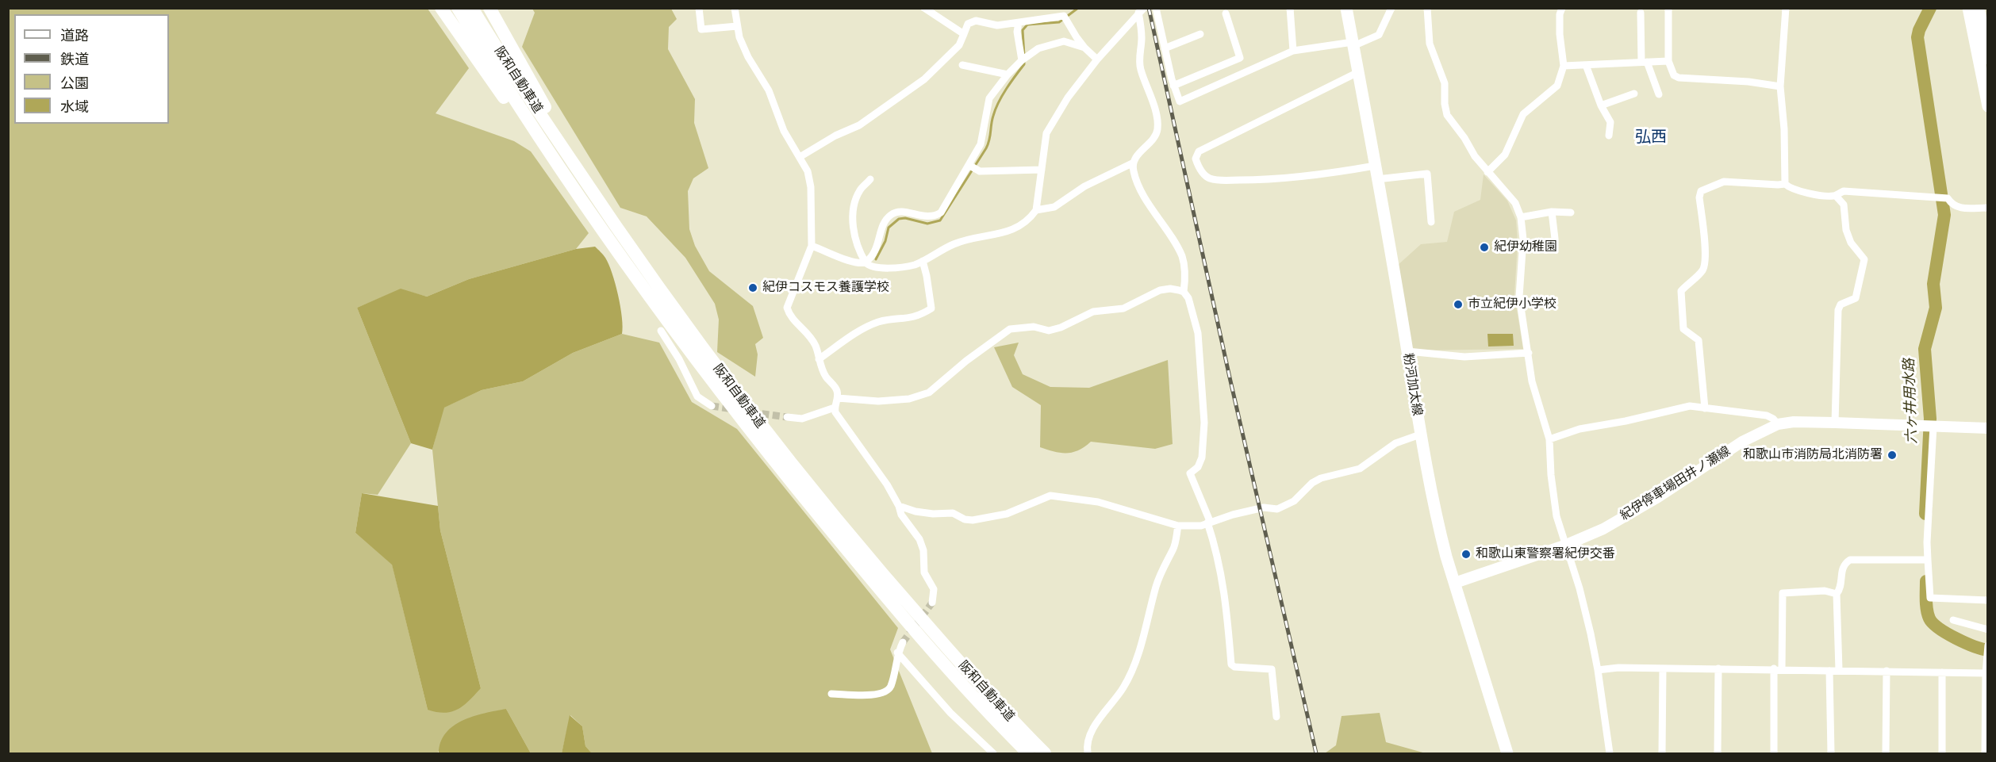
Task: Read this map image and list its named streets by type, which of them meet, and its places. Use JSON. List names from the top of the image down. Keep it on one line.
{"streets":{"highway":["阪和自動車道"],"main road":["粉河加太線","紀伊停車場田井ノ瀬線"]},"crossings":[["粉河加太線","紀伊停車場田井ノ瀬線"]],"districts":["弘西"],"water":["六ヶ井用水路"],"places":["紀伊幼稚園","紀伊コスモス養護学校","市立紀伊小学校","和歌山市消防局北消防署","和歌山東警察署紀伊交番"],"legend":["道路","鉄道","公園","水域"]}
